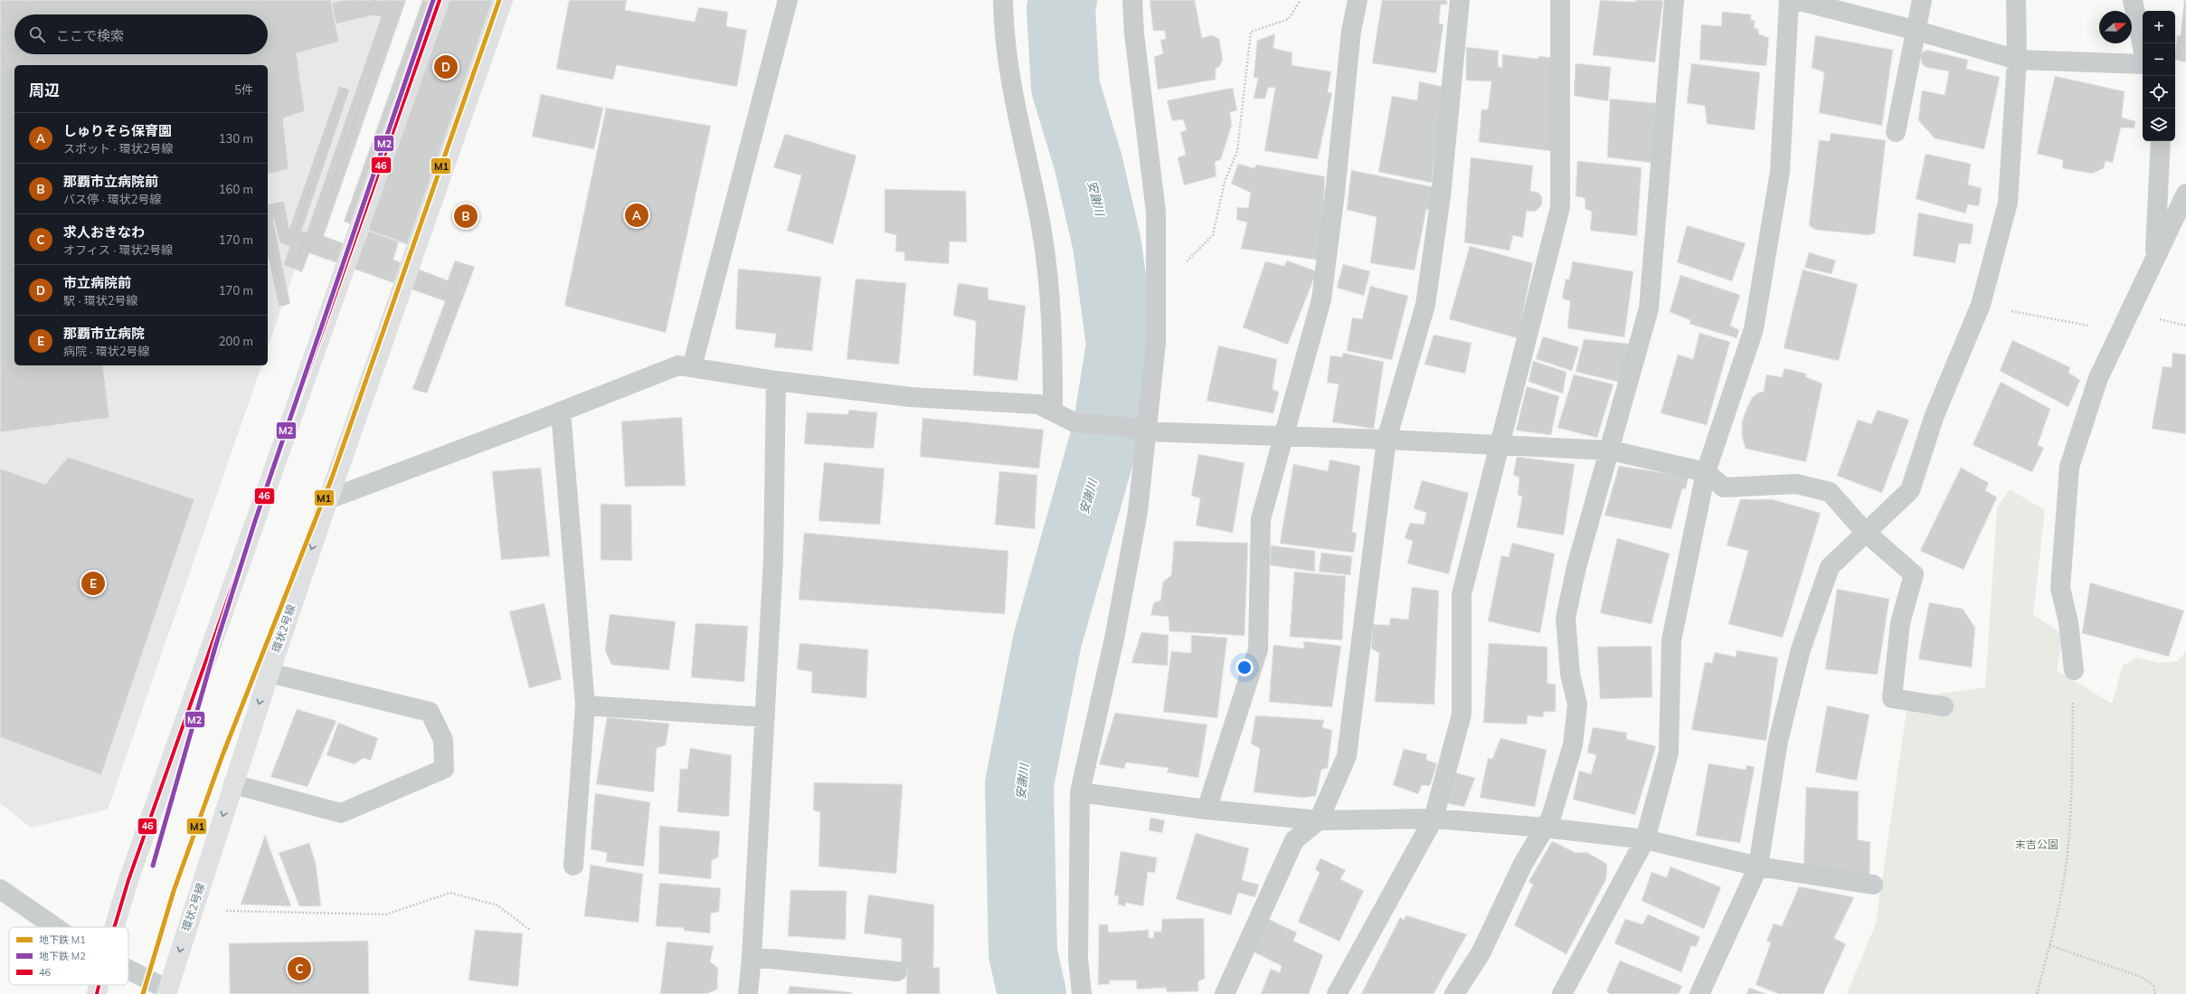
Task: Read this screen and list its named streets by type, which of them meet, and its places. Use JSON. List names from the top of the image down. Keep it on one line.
{"streets":{"main road":["環状2号線"]},"water":["安謝川"],"parks":["末吉公園"],"lines":["metro line M1","metro line M2","transit line 46"],"legend":["地下鉄 M1","地下鉄 M2","46"],"north":"right","page":{"map_buttons":["+","−"],"search":"ここで検索","pins":["D","A","B","E","C"],"heading":["周辺","5件"],"list":[{"mark":"A","name":"しゅりそら保育園","note":"スポット · 環状2号線","value":"130 m"},{"mark":"B","name":"那覇市立病院前","note":"バス停 · 環状2号線","value":"160 m"},{"mark":"C","name":"求人おきなわ","note":"オフィス · 環状2号線","value":"170 m"},{"mark":"D","name":"市立病院前","note":"駅 · 環状2号線","value":"170 m"},{"mark":"E","name":"那覇市立病院","note":"病院 · 環状2号線","value":"200 m"}]}}
